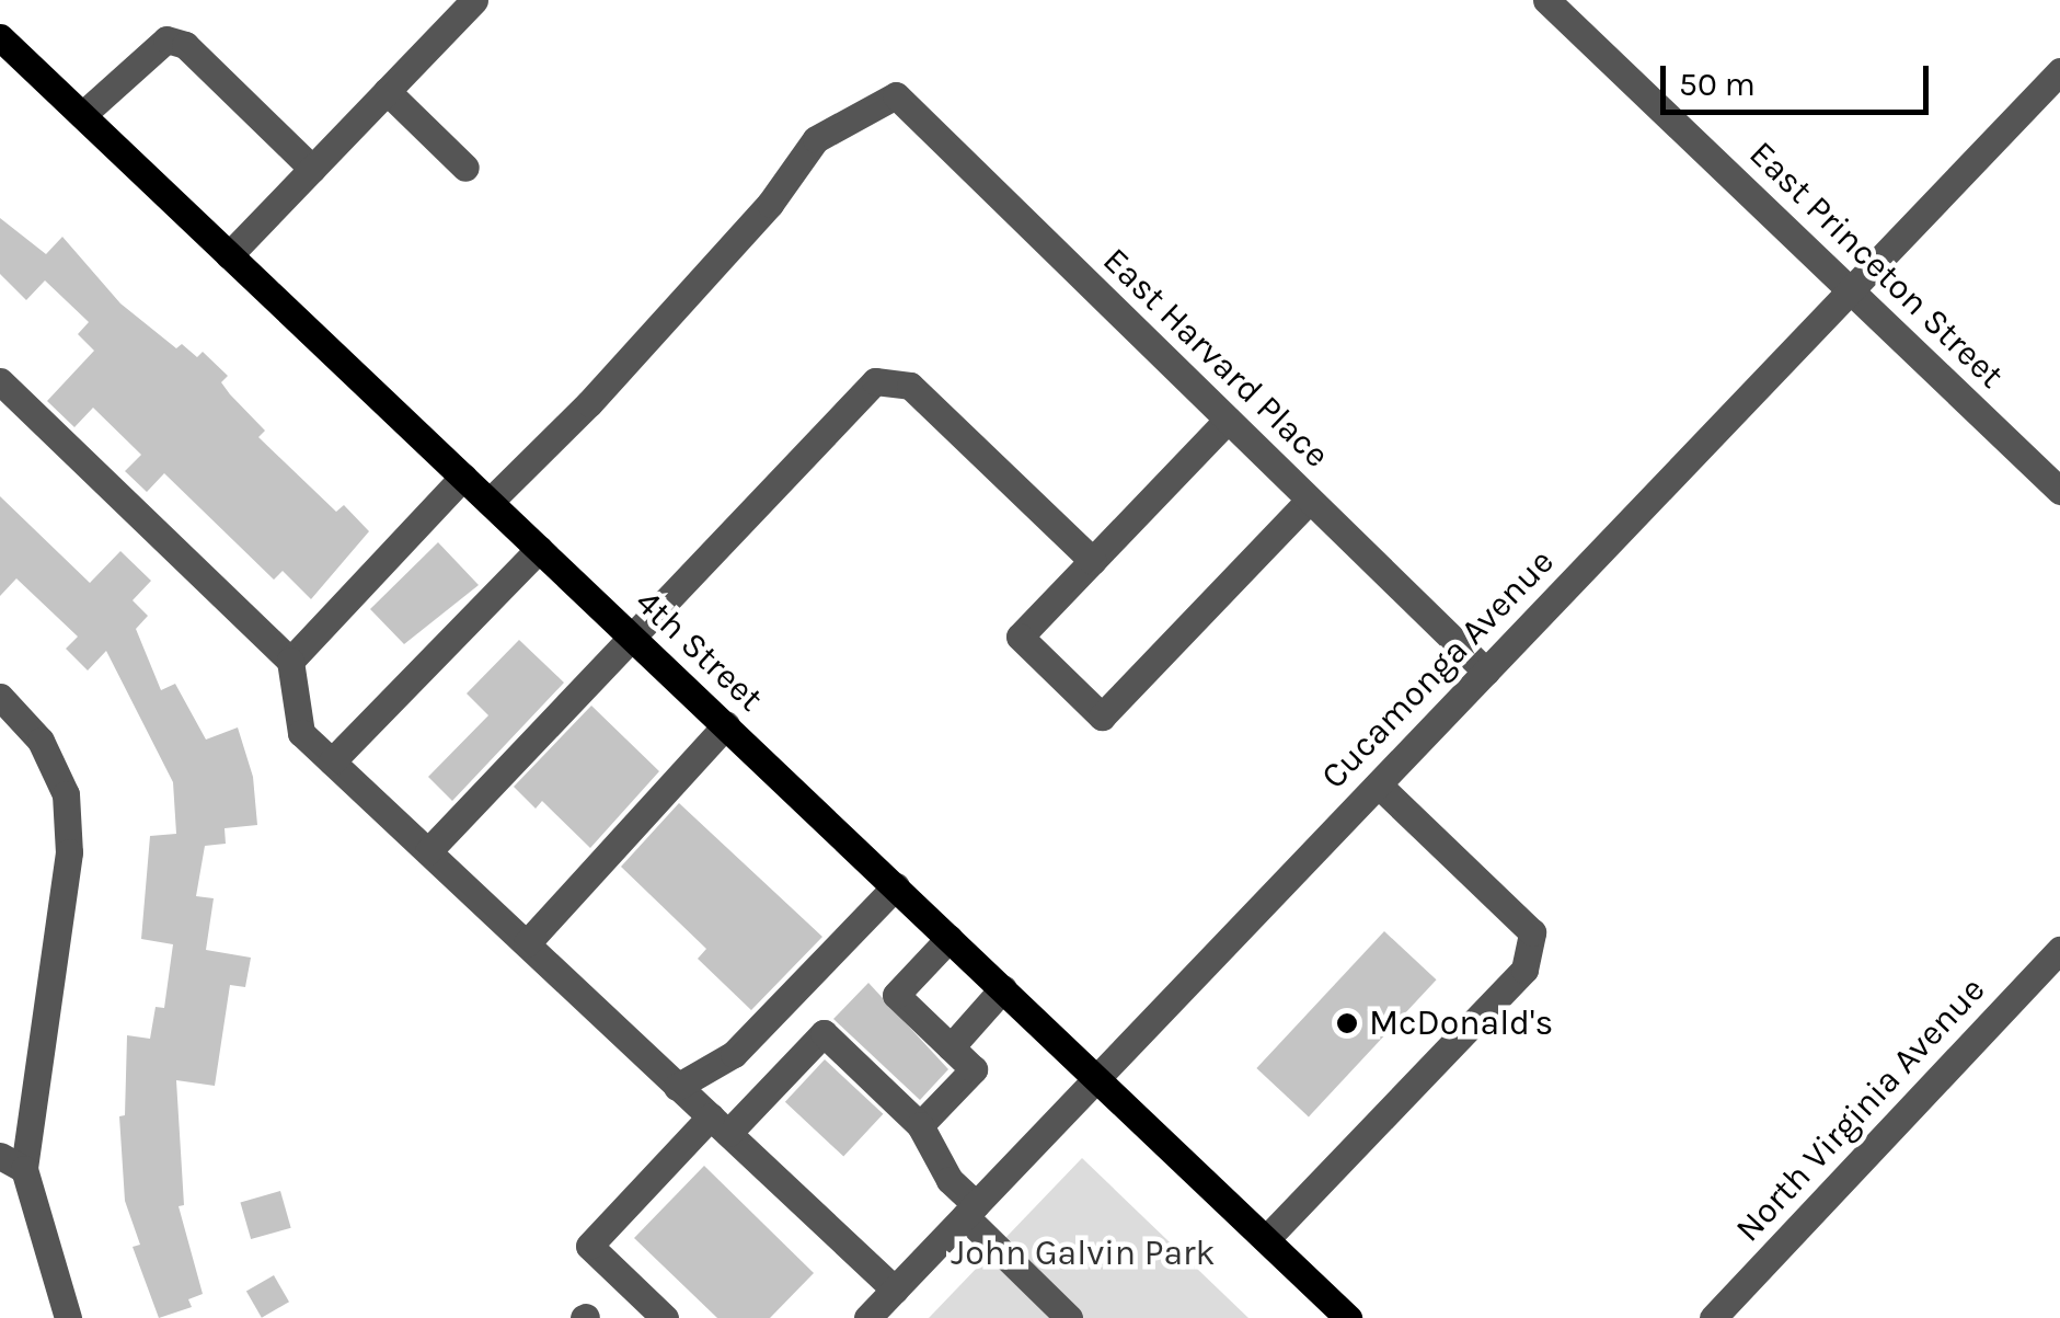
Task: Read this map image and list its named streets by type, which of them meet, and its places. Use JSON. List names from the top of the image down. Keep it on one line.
{"streets":{"main road":["4th Street"],"street":["East Princeton Street","East Harvard Place","Cucamonga Avenue","North Virginia Avenue"]},"crossings":[["East Princeton Street","Cucamonga Avenue"],["East Harvard Place","4th Street"],["East Harvard Place","Cucamonga Avenue"],["4th Street","Cucamonga Avenue"]],"parks":["John Galvin Park"],"places":["McDonald's"],"scale_bar":"50 m"}
